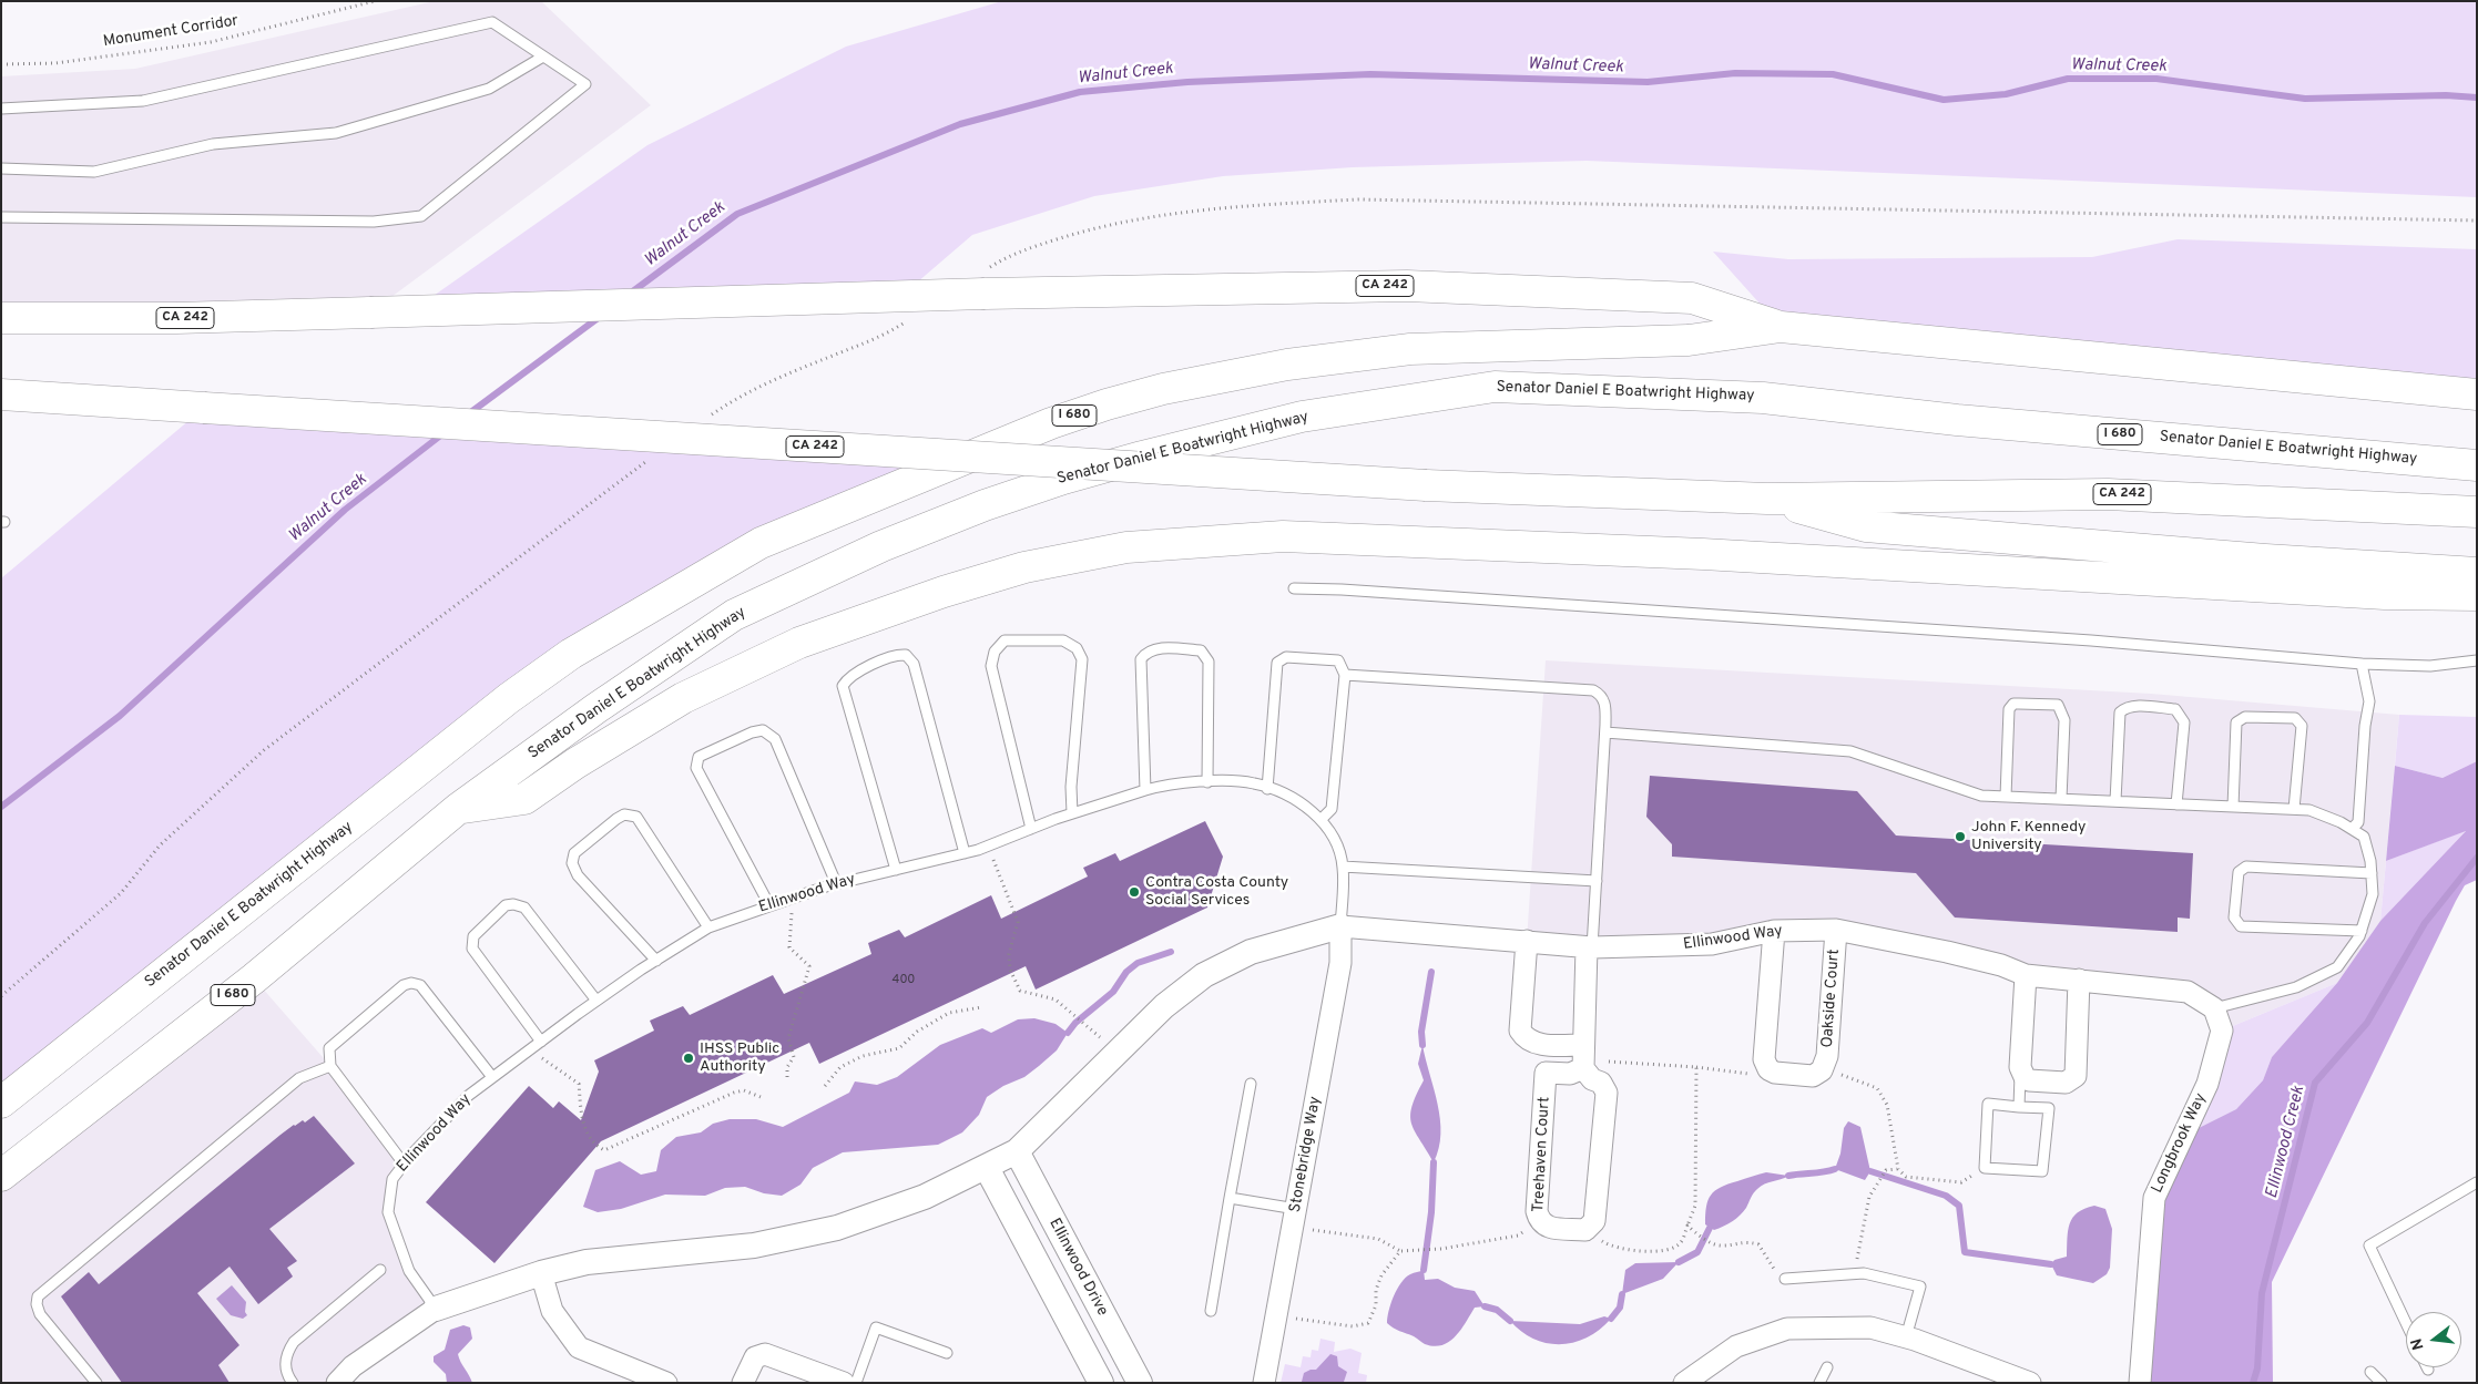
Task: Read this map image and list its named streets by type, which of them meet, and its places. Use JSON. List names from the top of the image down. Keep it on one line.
{"streets":{"highway":["CA 242","Senator Daniel E Boatwright Highway","I 680"],"street":["Ellinwood Way","Oakside Court","Longbrook Way","Stonebridge Way","Treehaven Court","Ellinwood Drive"],"path":["Monument Corridor"]},"crossings":[["CA 242","Senator Daniel E Boatwright Highway"],["Ellinwood Way","Oakside Court"],["Ellinwood Way","Longbrook Way"],["Ellinwood Way","Stonebridge Way"],["Ellinwood Way","Ellinwood Drive"]],"water":["Walnut Creek","Ellinwood Creek"],"places":["John F. Kennedy University","Contra Costa County Social Services","IHSS Public Authority"],"house_numbers":["400"],"north":"left"}
